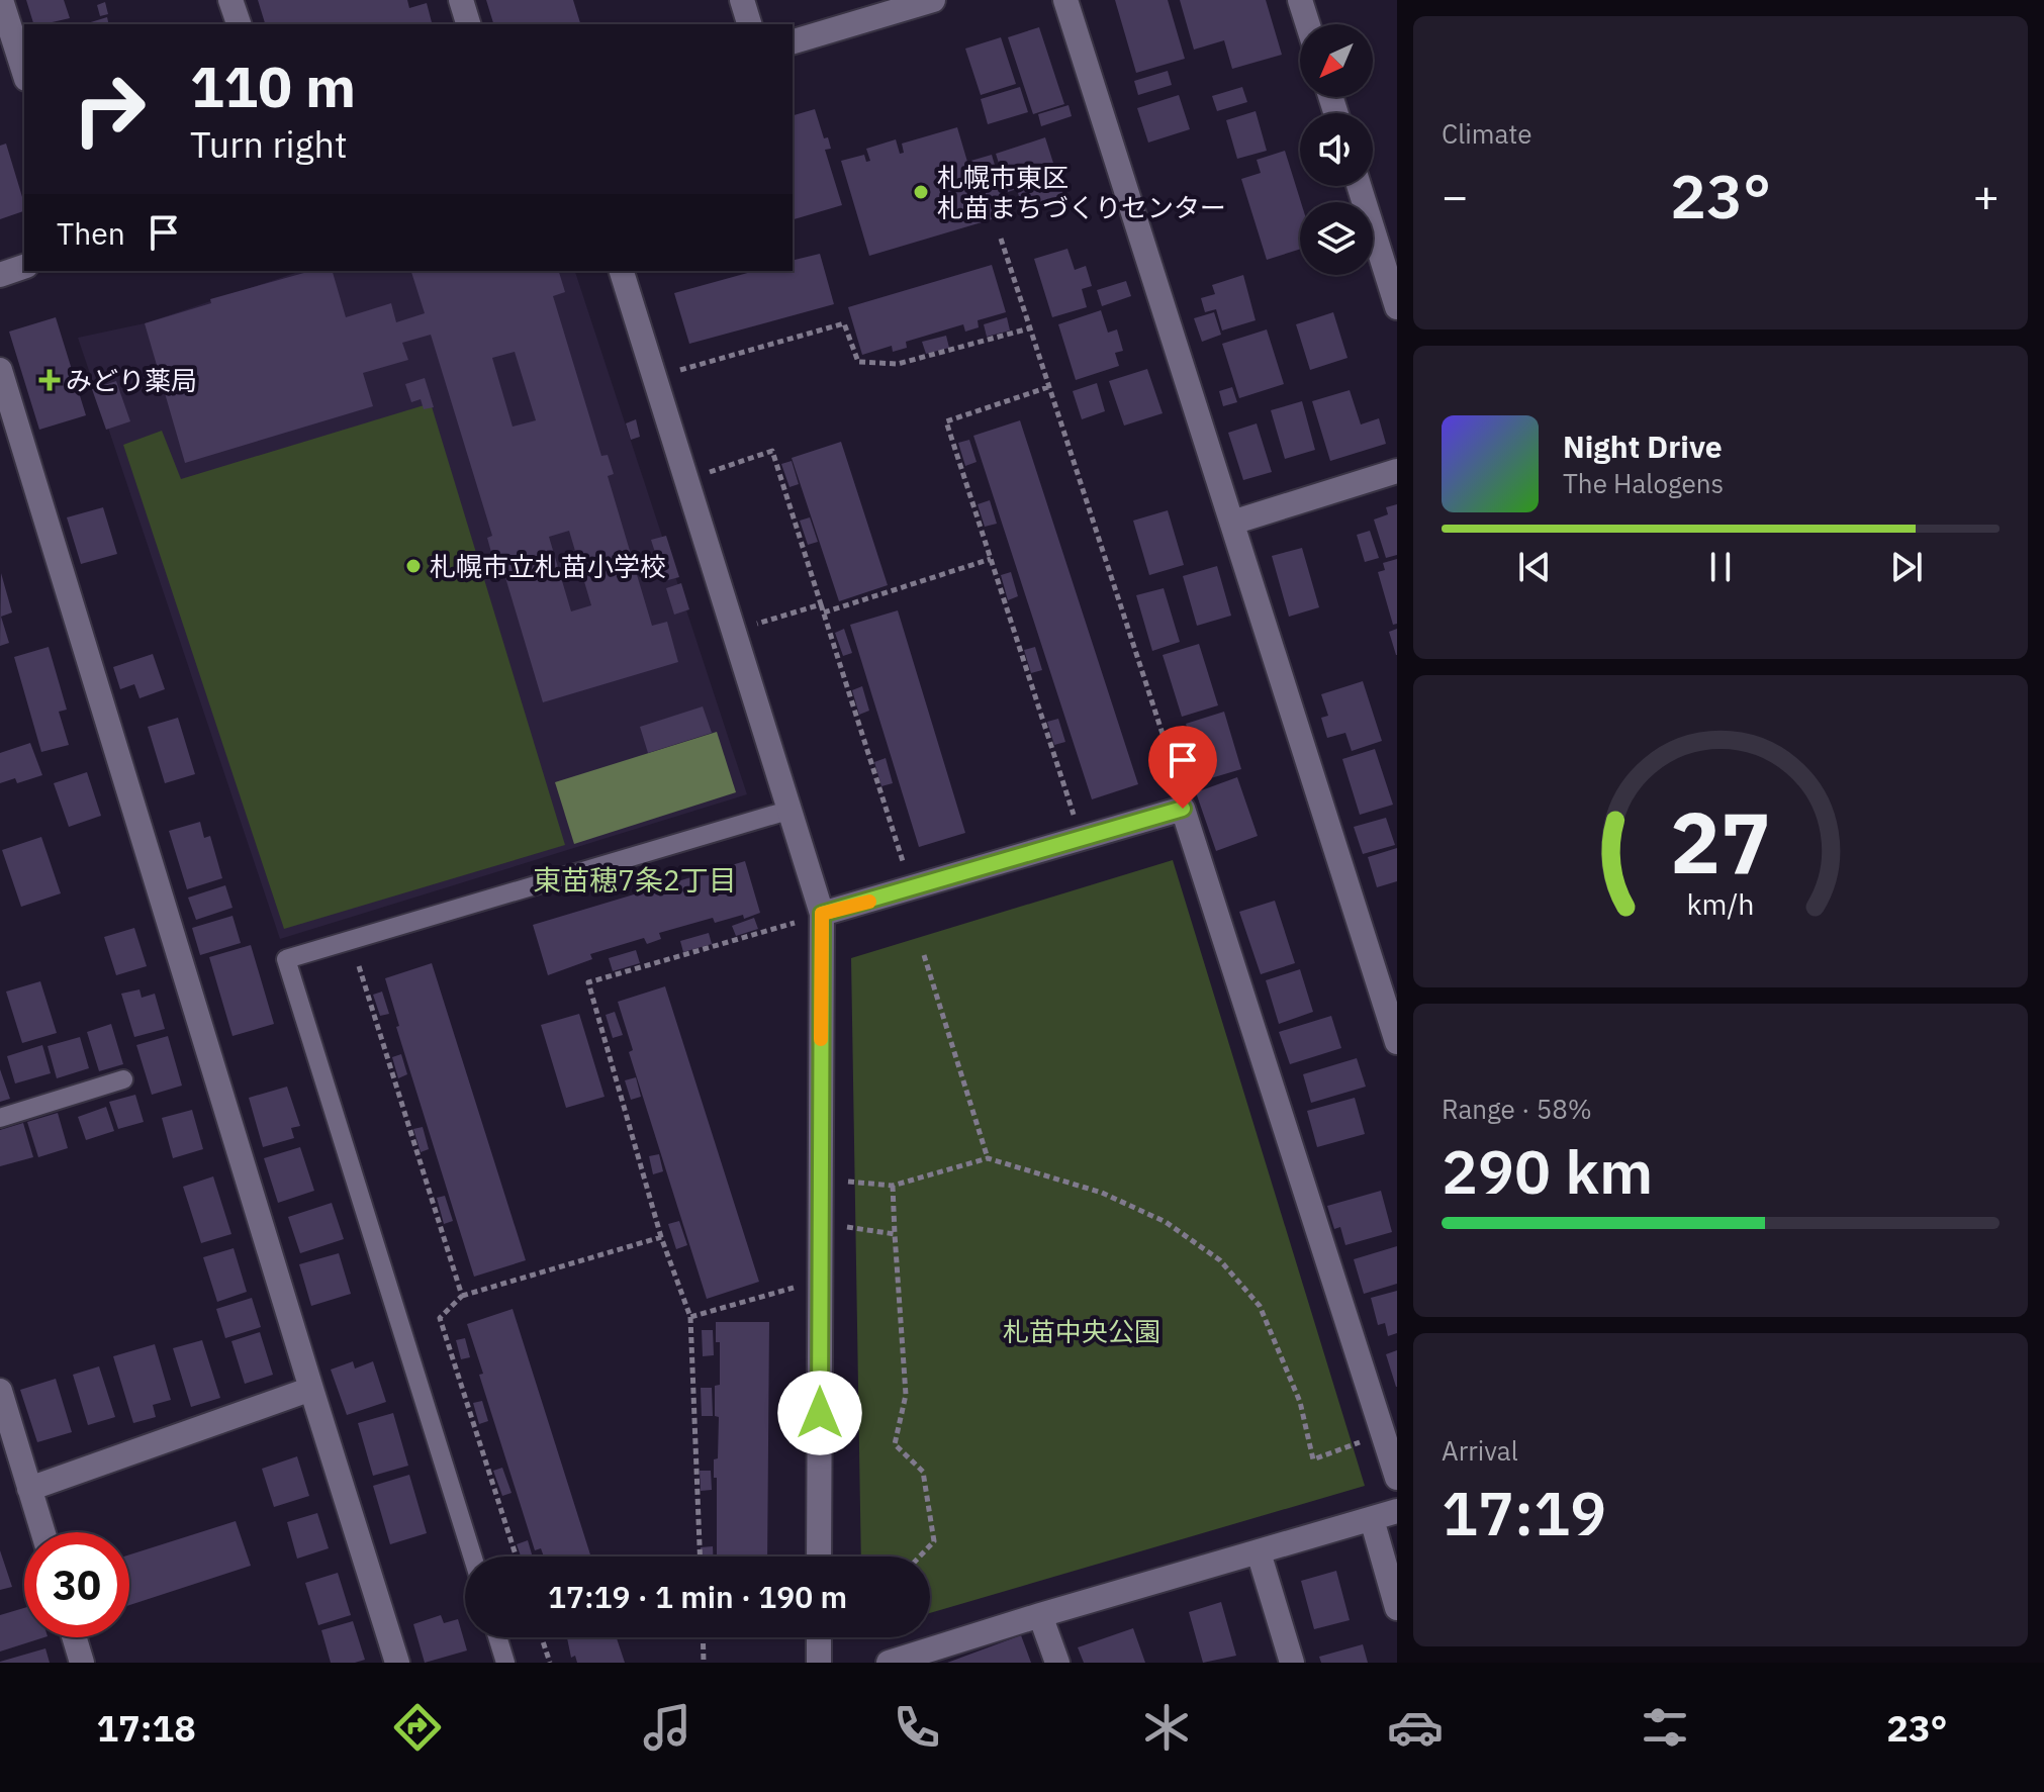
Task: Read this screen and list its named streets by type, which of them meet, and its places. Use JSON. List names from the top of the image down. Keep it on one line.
{"districts":["東苗穂7条2丁目"],"parks":["札苗中央公園"],"places":{"other":["札幌市東区 札苗まちづくりセンター","札幌市立札苗小学校"],"health":["みどり薬局"]},"north":"bottom left","page":{"tile":["Climate",["Range · 58%","290 km"],["Arrival","17:19"]],"turn":["110 m","Turn right"],"heat":["−","23°","+"],"then":"Then","song":["Night Drive","The Halogens"],"limit":"30","trip":"17:19 · 1 min · 190 m","tabs":["17:18","23°"],"gauge":["27","km/h"]}}
